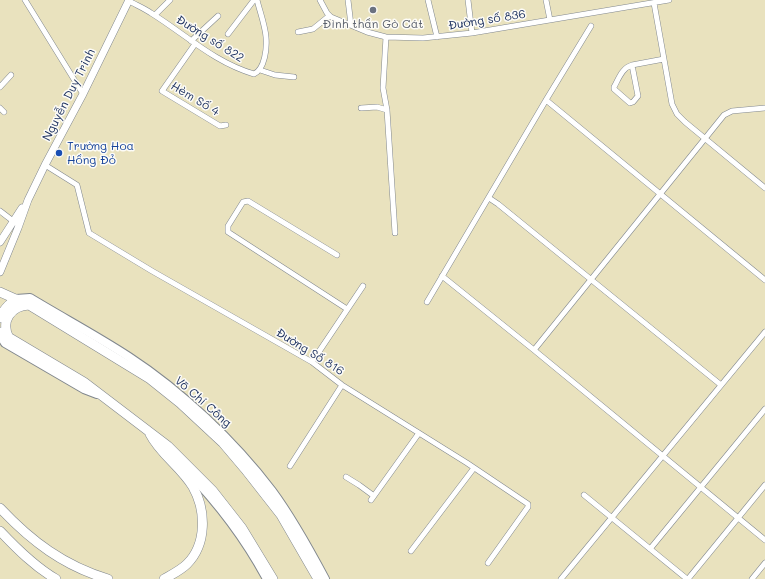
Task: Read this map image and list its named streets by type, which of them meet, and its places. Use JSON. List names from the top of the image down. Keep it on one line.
{"streets":{"highway":["Võ Chí Công"],"main road":["Nguyễn Duy Trinh"],"street":["Đường số 836","Đường số 822","Hèm Số 4","Đường Số 816"]},"crossings":[["Đường số 822","Nguyễn Duy Trinh"],["Đường số 822","Hèm Số 4"],["Nguyễn Duy Trinh","Đường Số 816"]],"places":["Đình thần Gò Cát","Trường Hoa Hồng Đỏ"]}
